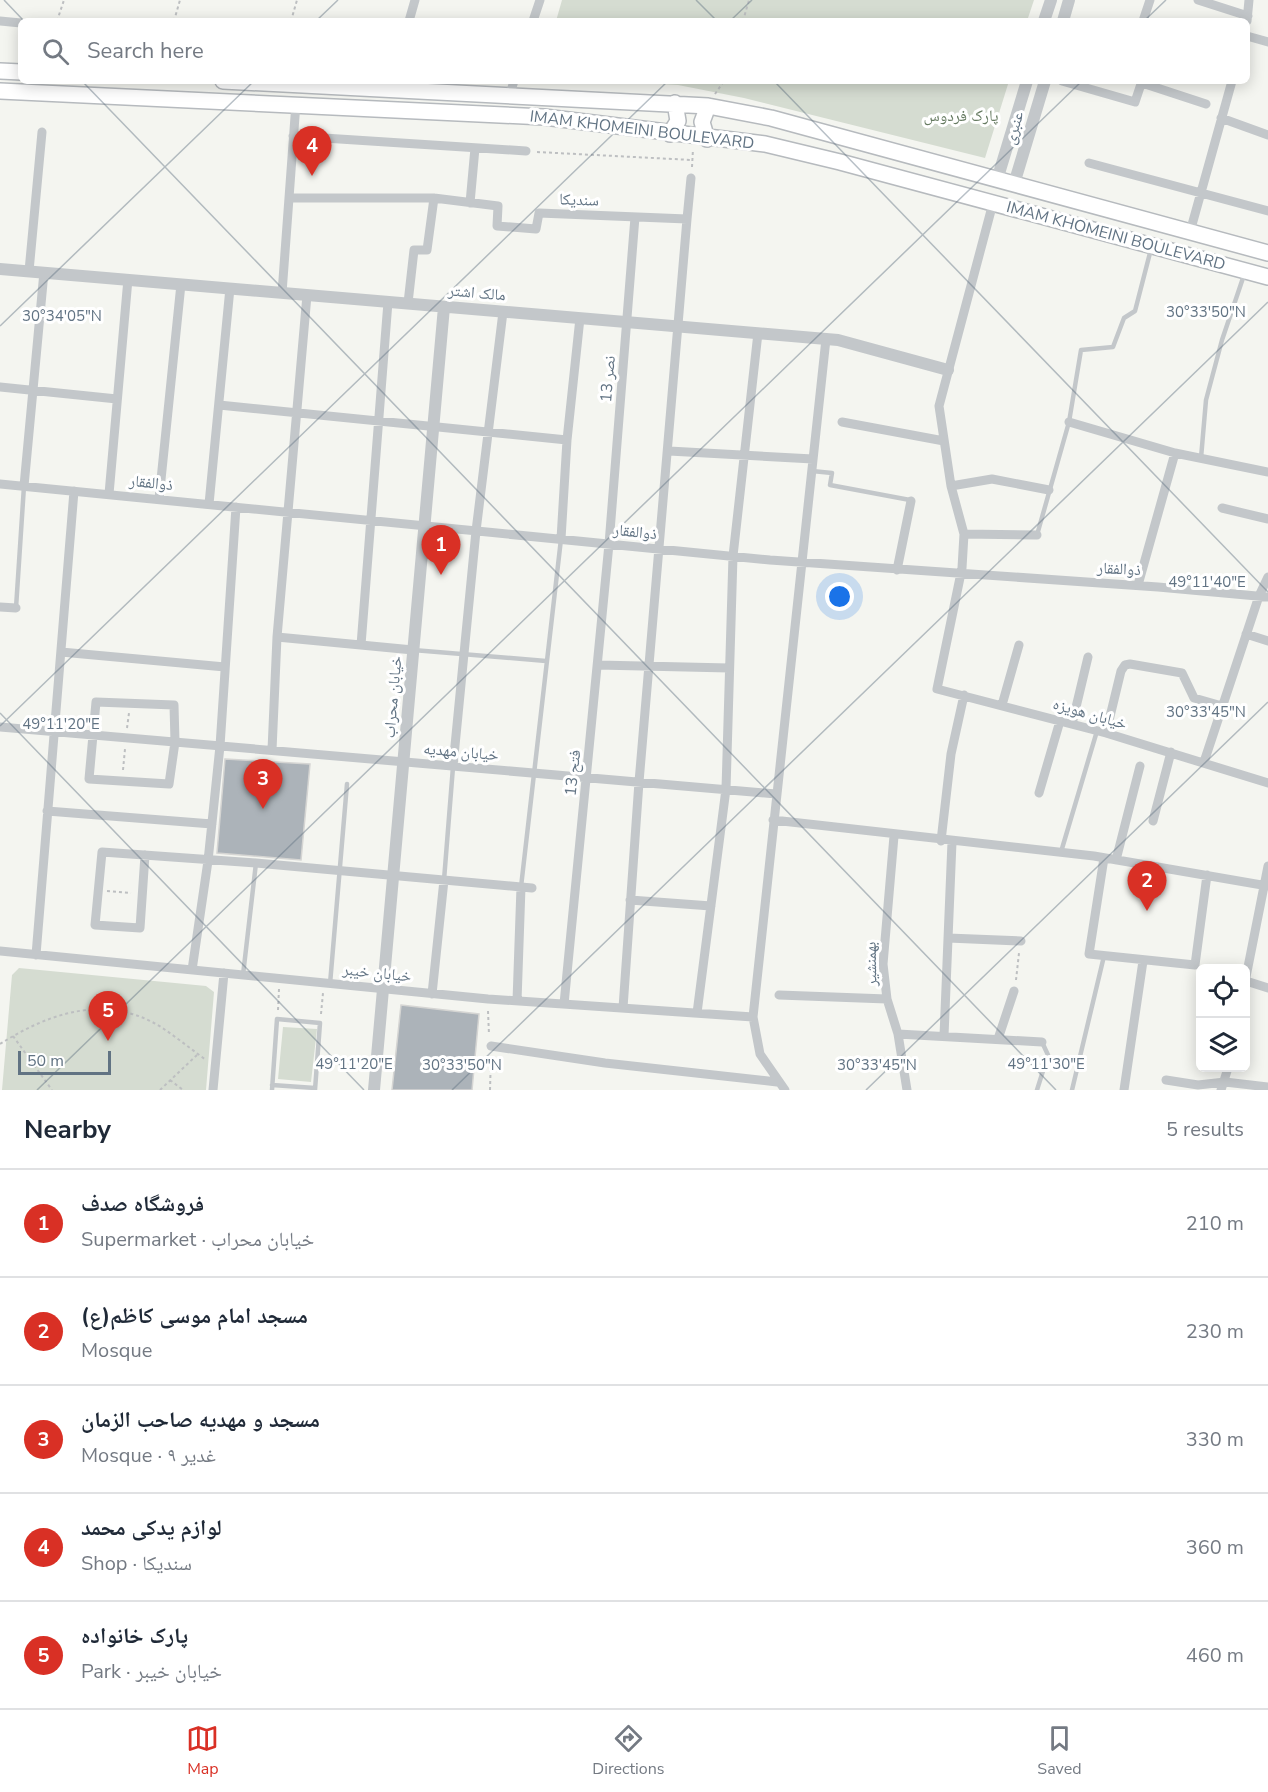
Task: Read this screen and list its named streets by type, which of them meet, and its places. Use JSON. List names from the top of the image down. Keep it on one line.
{"streets":{"main road":["IMAM KHOMEINI BOULEVARD"],"street":["عنبری","سندیکا","مالک اشتر","نصر 13","ذوالفقار","خیابان محراب","خیابان هویزه","خیابان مهدیه","فتح 13","بهمنشیر","خیابان خیبر"]},"crossings":[["عنبری","IMAM KHOMEINI BOULEVARD"],["سندیکا","نصر 13"],["مالک اشتر","نصر 13"],["مالک اشتر","خیابان محراب"],["نصر 13","ذوالفقار"],["نصر 13","فتح 13"],["ذوالفقار","خیابان محراب"],["ذوالفقار","خیابان هویزه"],["ذوالفقار","فتح 13"],["خیابان محراب","خیابان مهدیه"],["خیابان محراب","خیابان خیبر"],["خیابان مهدیه","فتح 13"],["فتح 13","خیابان خیبر"]],"parks":["پارک فردوس"],"scale_bar":"50 m","page":{"search":"Search here","pins":["4","1","3","2","5"],"scale":"50 m","heading":["Nearby","5 results"],"list":[{"mark":"1","name":"فروشگاه صدف","note":"Supermarket · خیابان محراب","value":"210 m"},{"mark":"2","name":"مسجد امام موسی کاظم(ع)","note":"Mosque","value":"230 m"},{"mark":"3","name":"مسجد و مهدیه صاحب الزمان","note":"Mosque · غدیر ۹","value":"330 m"},{"mark":"4","name":"لوازم یدکی محمد","note":"Shop · سندیکا","value":"360 m"},{"mark":"5","name":"پارک خانواده","note":"Park · خیابان خیبر","value":"460 m"}],"nav":["Map","Directions","Saved"]},"coordinates":["30°33'50\"N","30°34'05\"N","49°11'40\"E","30°33'45\"N","49°11'20\"E","49°11'30\"E"]}
